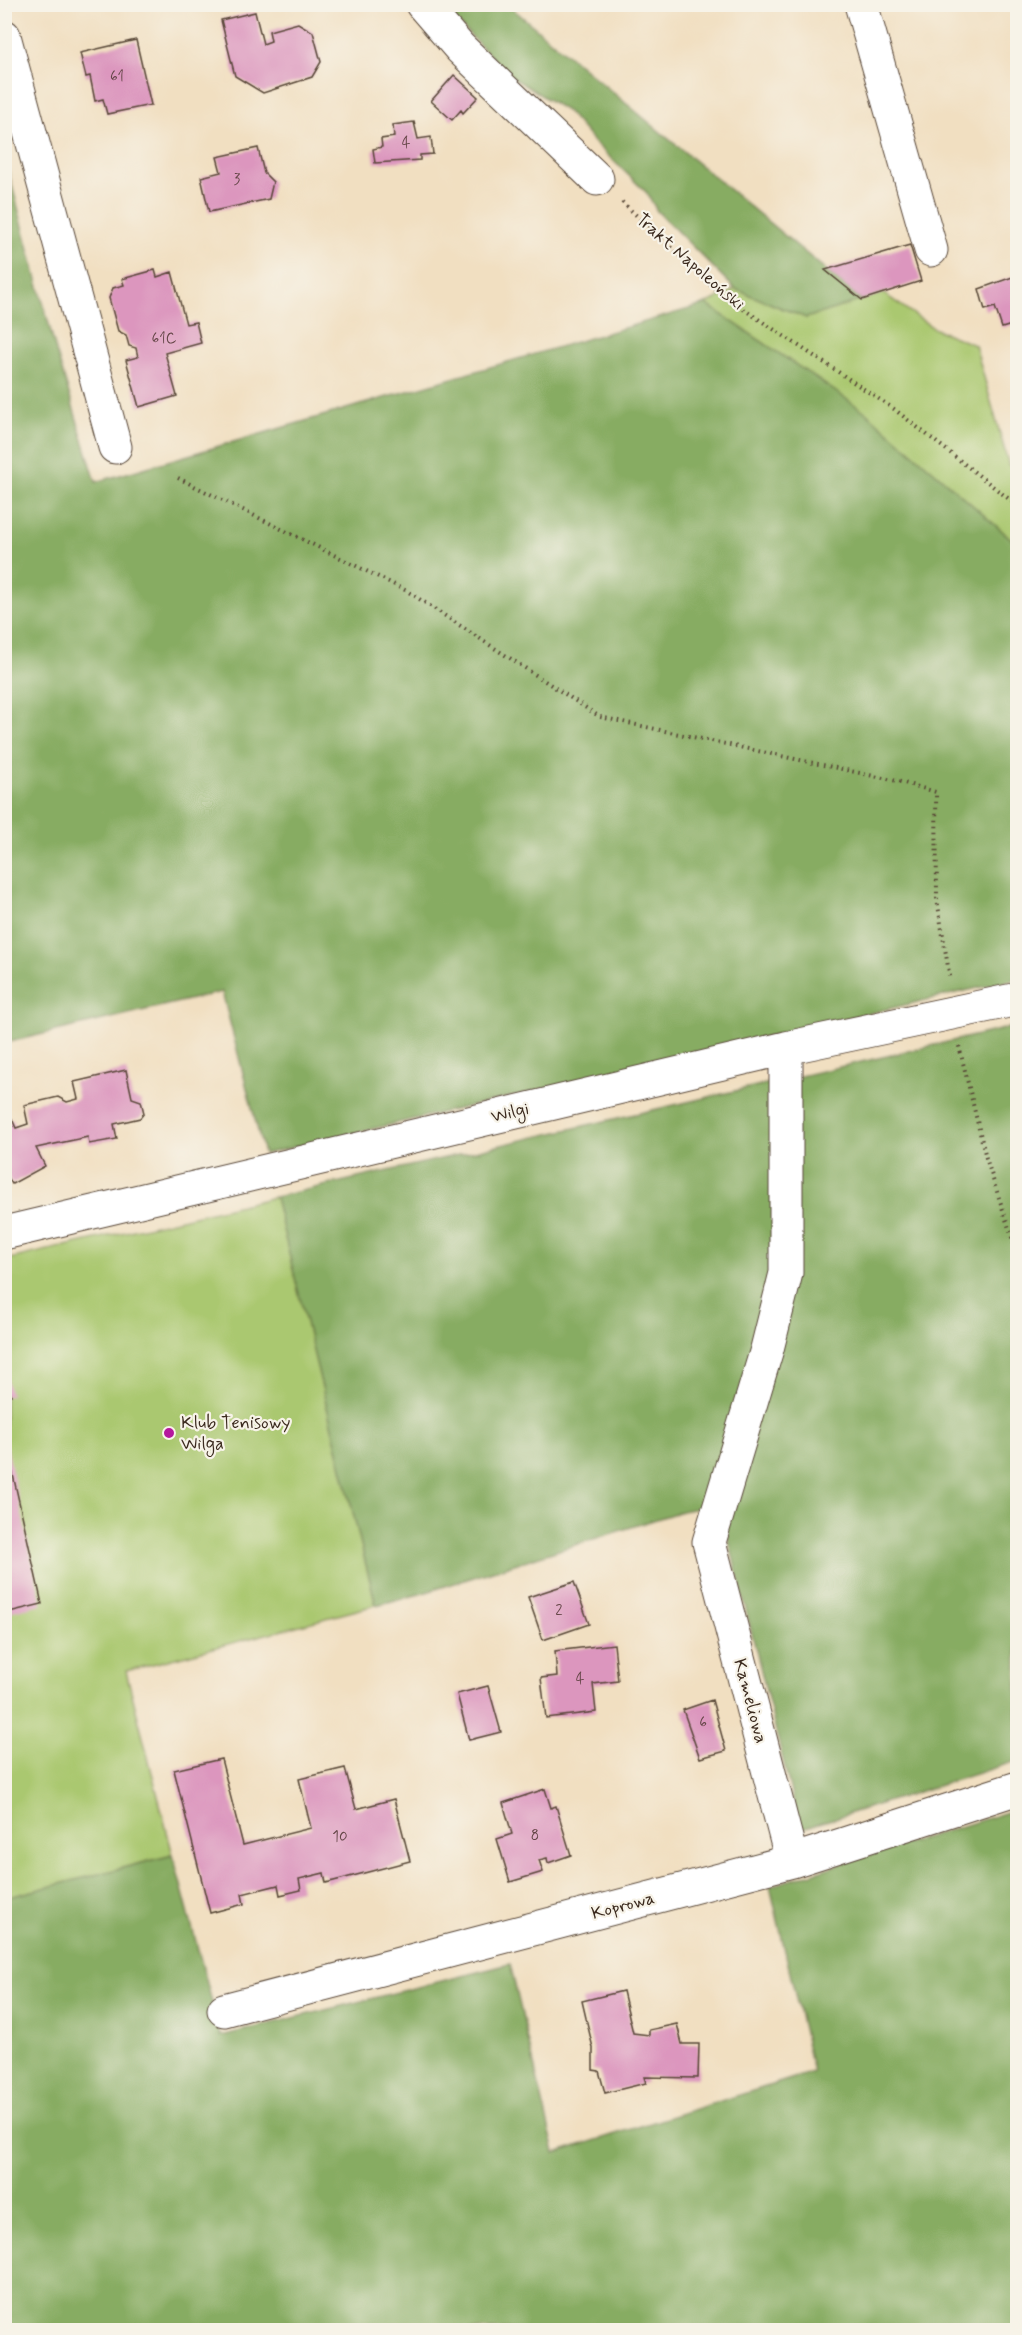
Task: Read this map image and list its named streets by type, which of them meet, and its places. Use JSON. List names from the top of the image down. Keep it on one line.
{"streets":{"street":["Wilgi","Kameliowa","Koprowa"],"path":["Trakt Napoleoński"]},"crossings":[["Wilgi","Kameliowa"],["Kameliowa","Koprowa"]],"places":["Klub Tenisowy Wilga"],"house_numbers":["61","4","3","61C","2","4","6","8","10"]}
